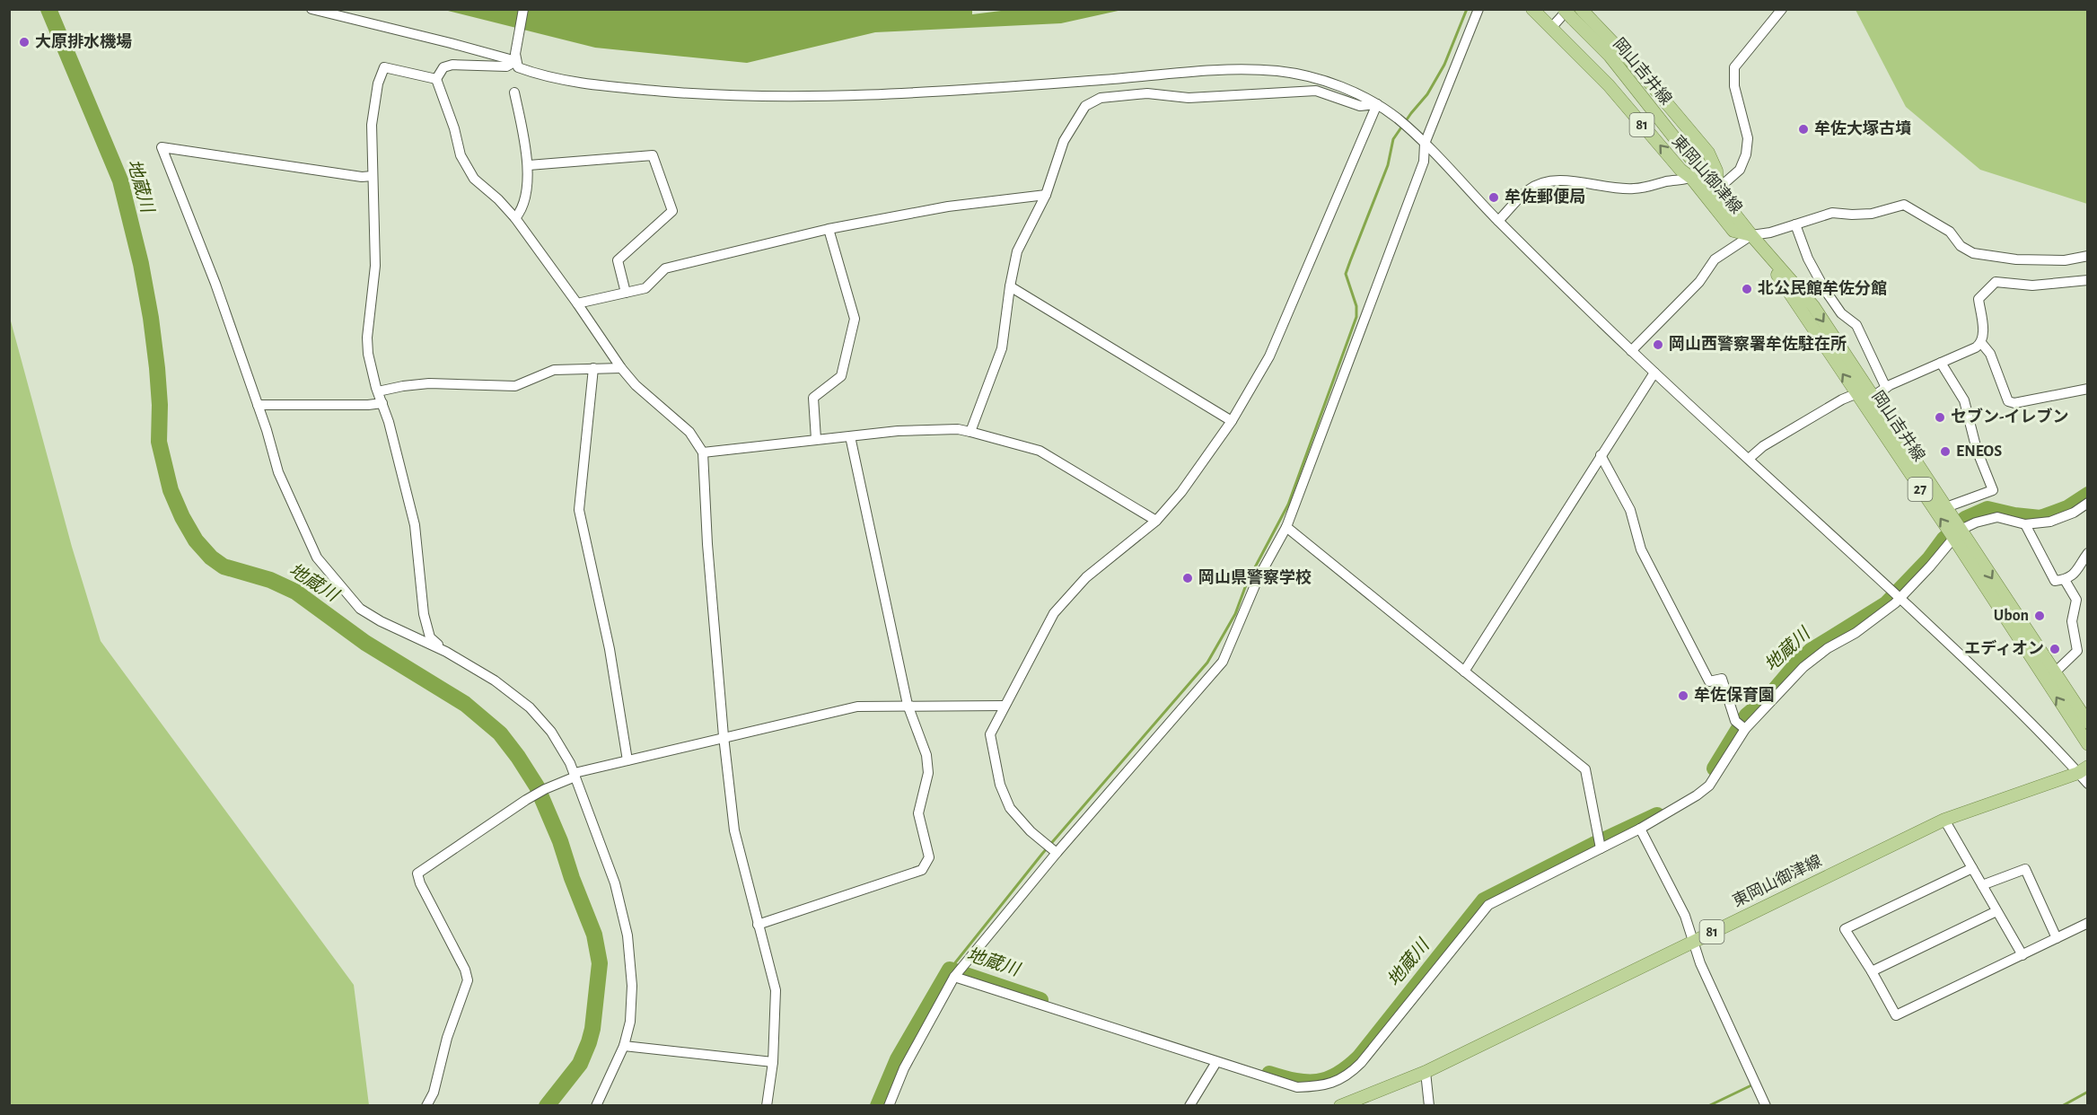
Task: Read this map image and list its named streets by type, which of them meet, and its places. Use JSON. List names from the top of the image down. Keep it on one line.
{"streets":{"main road":["岡山吉井線","81","東岡山御津線","27"]},"crossings":[["岡山吉井線","東岡山御津線"]],"water":["地蔵川"],"places":["大原排水機場","牟佐大塚古墳","牟佐郵便局","北公民館牟佐分館","岡山西警察署牟佐駐在所","セブン-イレブン","ENEOS","岡山県警察学校","Ubon","エディオン","牟佐保育園"]}
